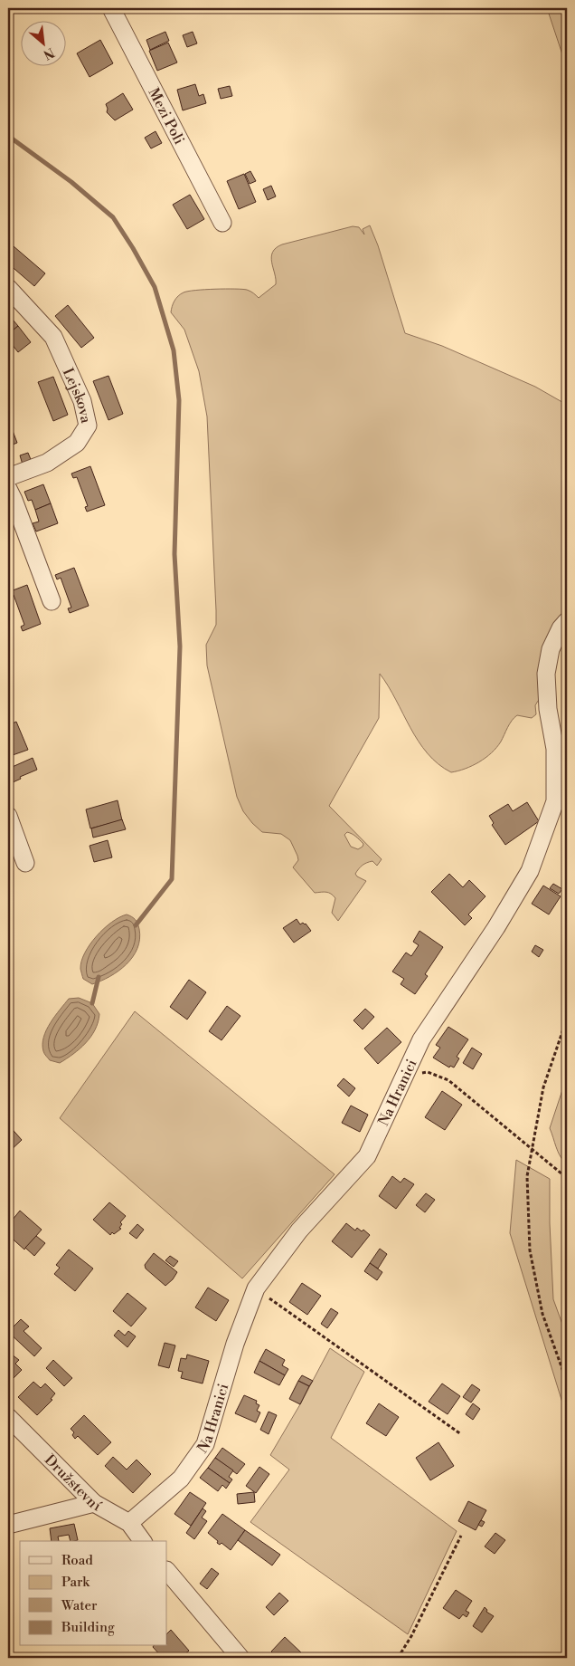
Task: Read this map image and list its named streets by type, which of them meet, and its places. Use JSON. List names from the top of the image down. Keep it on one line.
{"streets":{"street":["Mezi Poli","Lejskova","Na Hranici","Družstevní"]},"crossings":[["Na Hranici","Družstevní"]],"legend":["Road","Park","Water","Building"],"north":"bottom right"}
